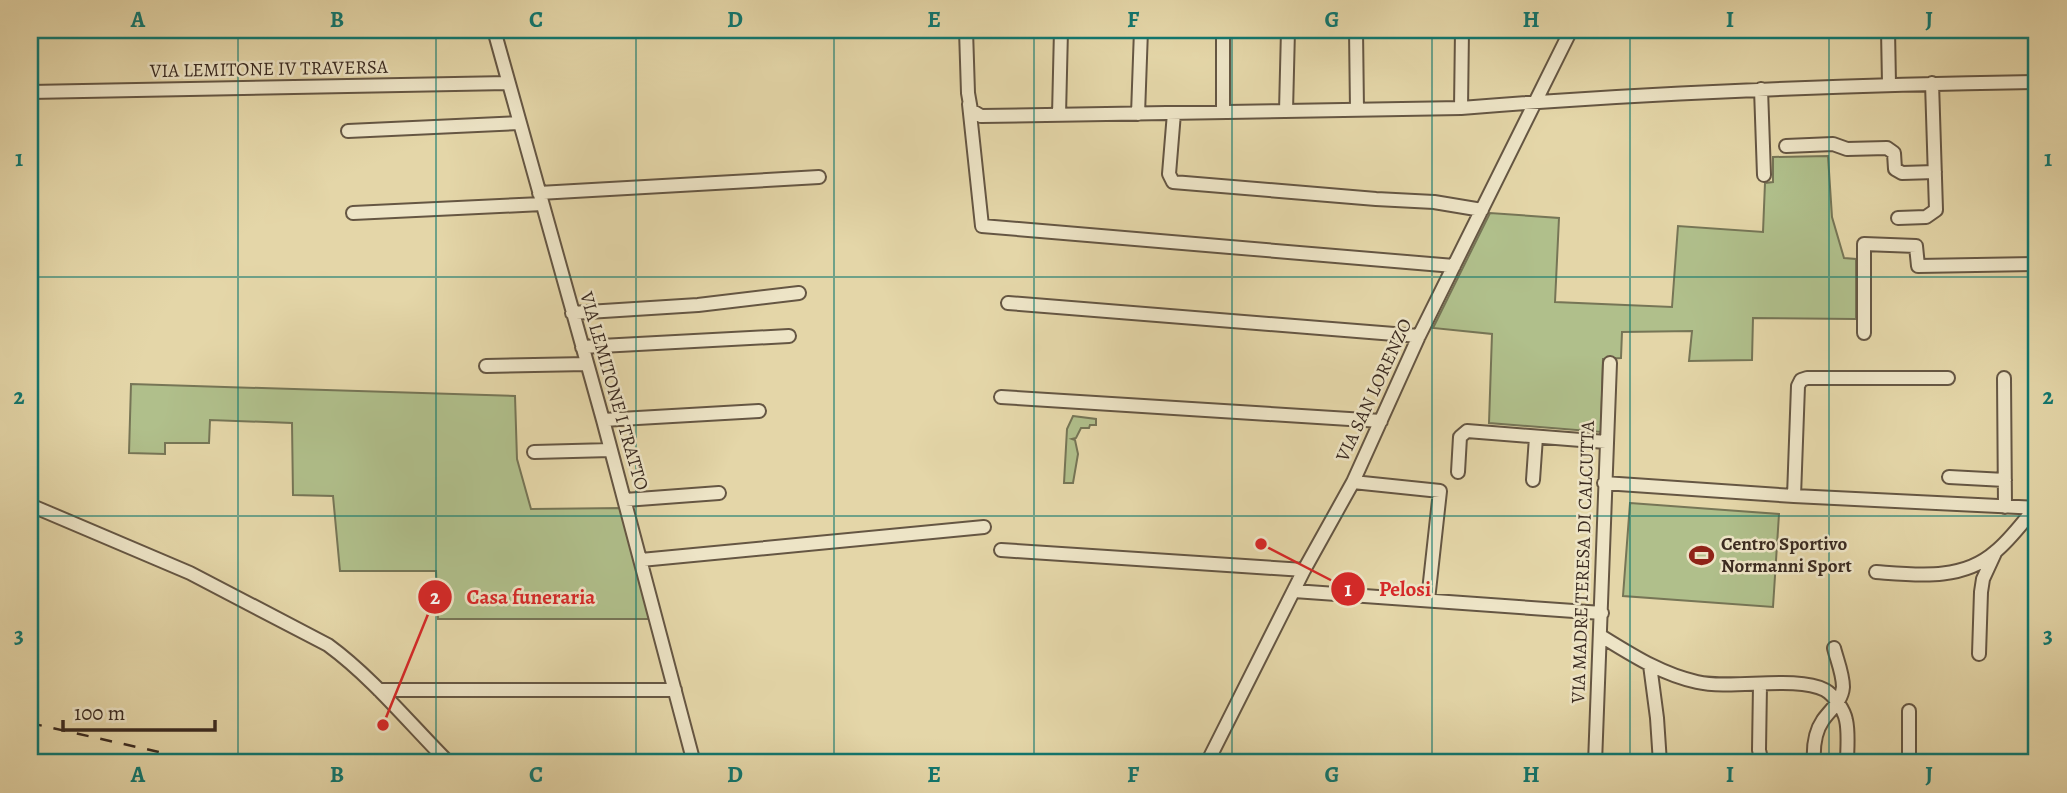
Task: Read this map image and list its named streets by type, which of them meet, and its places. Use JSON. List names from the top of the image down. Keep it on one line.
{"streets":{"street":["VIA LEMITONE IV TRAVERSA","VIA SAN LORENZO","VIA LEMITONE I TRATTO","VIA MADRE TERESA DI CALCUTTA"]},"crossings":[["VIA LEMITONE IV TRAVERSA","VIA LEMITONE I TRATTO"]],"places":{"other":["Pelosi","Casa funeraria"],"sports":["Centro Sportivo Normanni Sport"]},"scale_bar":"100 m","grid":{"columns":["A","B","C","D","E","F","G","H","I","J"],"rows":["1","2","3"]}}
